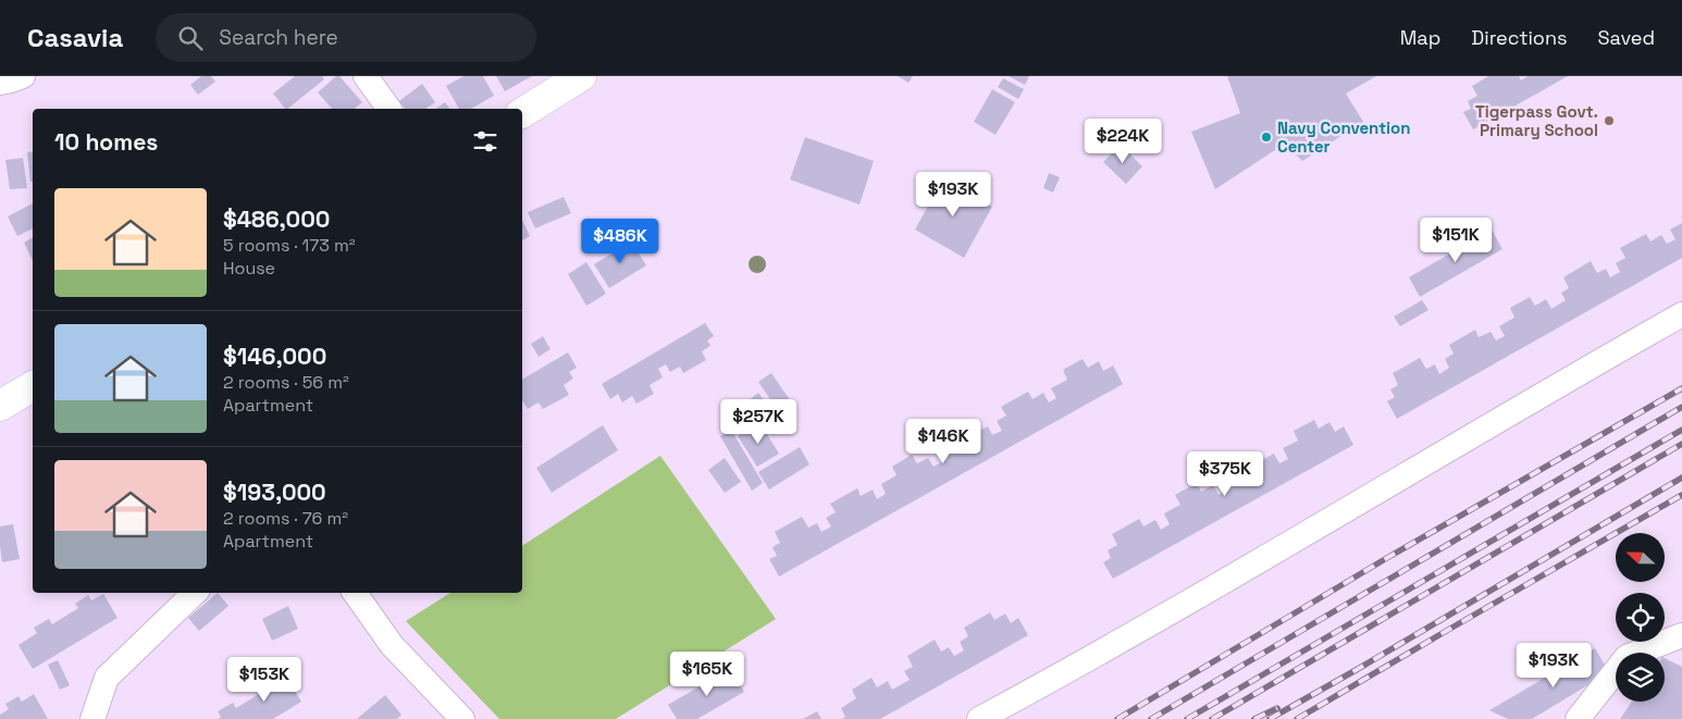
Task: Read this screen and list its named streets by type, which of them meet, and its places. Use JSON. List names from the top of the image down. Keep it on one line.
{"places":["Tigerpass Govt. Primary School","Navy Convention Center"],"north":"left","page":{"header":"Casavia","search":"Search here","nav":["Map","Directions","Saved"],"heading":"10 homes","price":["$224K","$193K","$151K","$486K","$257K","$146K","$375K","$193K","$165K","$153K"],"list":[{"name":"$486,000","note":"5 rooms · 173 m² · House"},{"name":"$146,000","note":"2 rooms · 56 m² · Apartment"},{"name":"$193,000","note":"2 rooms · 76 m² · Apartment"}]}}
